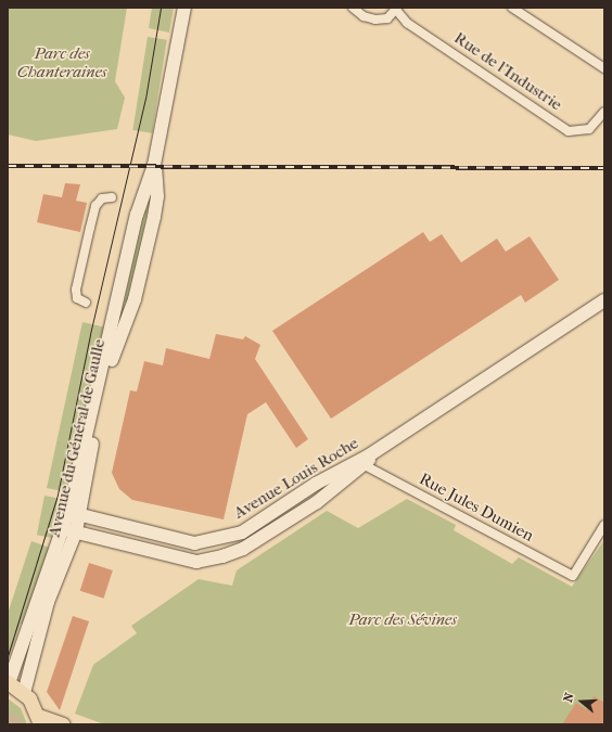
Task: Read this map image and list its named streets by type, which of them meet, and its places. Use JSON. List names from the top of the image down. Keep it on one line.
{"streets":{"main road":["Avenue du Général de Gaulle","Avenue Louis Roche"],"street":["Rue de l'Industrie","Rue Jules Dumien"]},"crossings":[["Avenue du Général de Gaulle","Avenue Louis Roche"],["Avenue Louis Roche","Rue Jules Dumien"]],"parks":["Parc des Chanteraines","Parc des Sévines"],"north":"left"}
